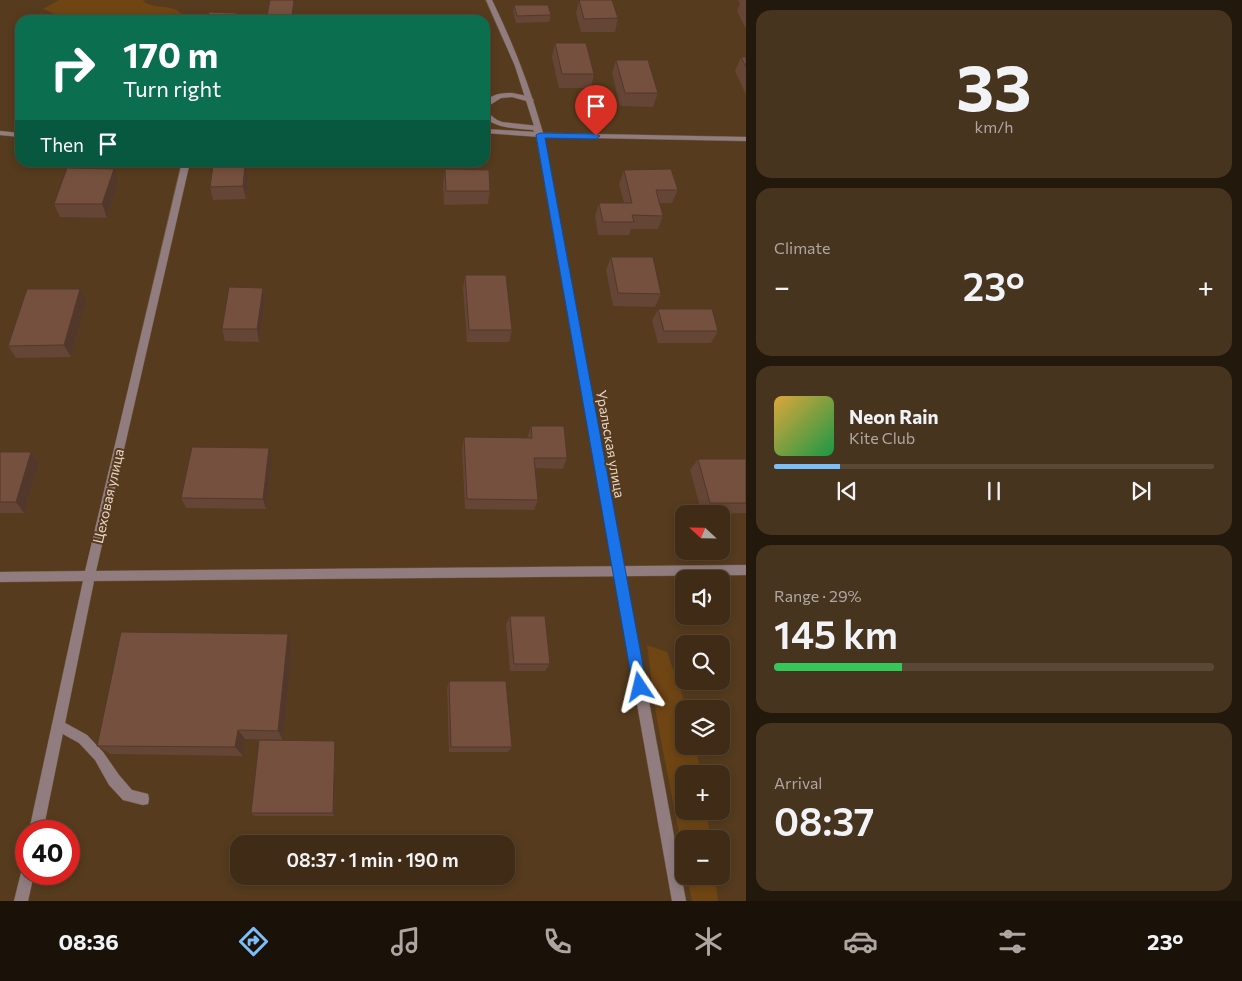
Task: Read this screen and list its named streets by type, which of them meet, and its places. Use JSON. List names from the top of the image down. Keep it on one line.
{"streets":{"street":["Уральская улица","Цеховая улица"]},"north":"left","page":{"tile":[["33","km/h"],"Climate",["Range · 29%","145 km"],["Arrival","08:37"]],"turn":["170 m","Turn right"],"then":"Then","heat":["−","23°","+"],"song":["Neon Rain","Kite Club"],"map_buttons":["+","−"],"limit":"40","trip":"08:37 · 1 min · 190 m","tabs":["08:36","23°"]}}
